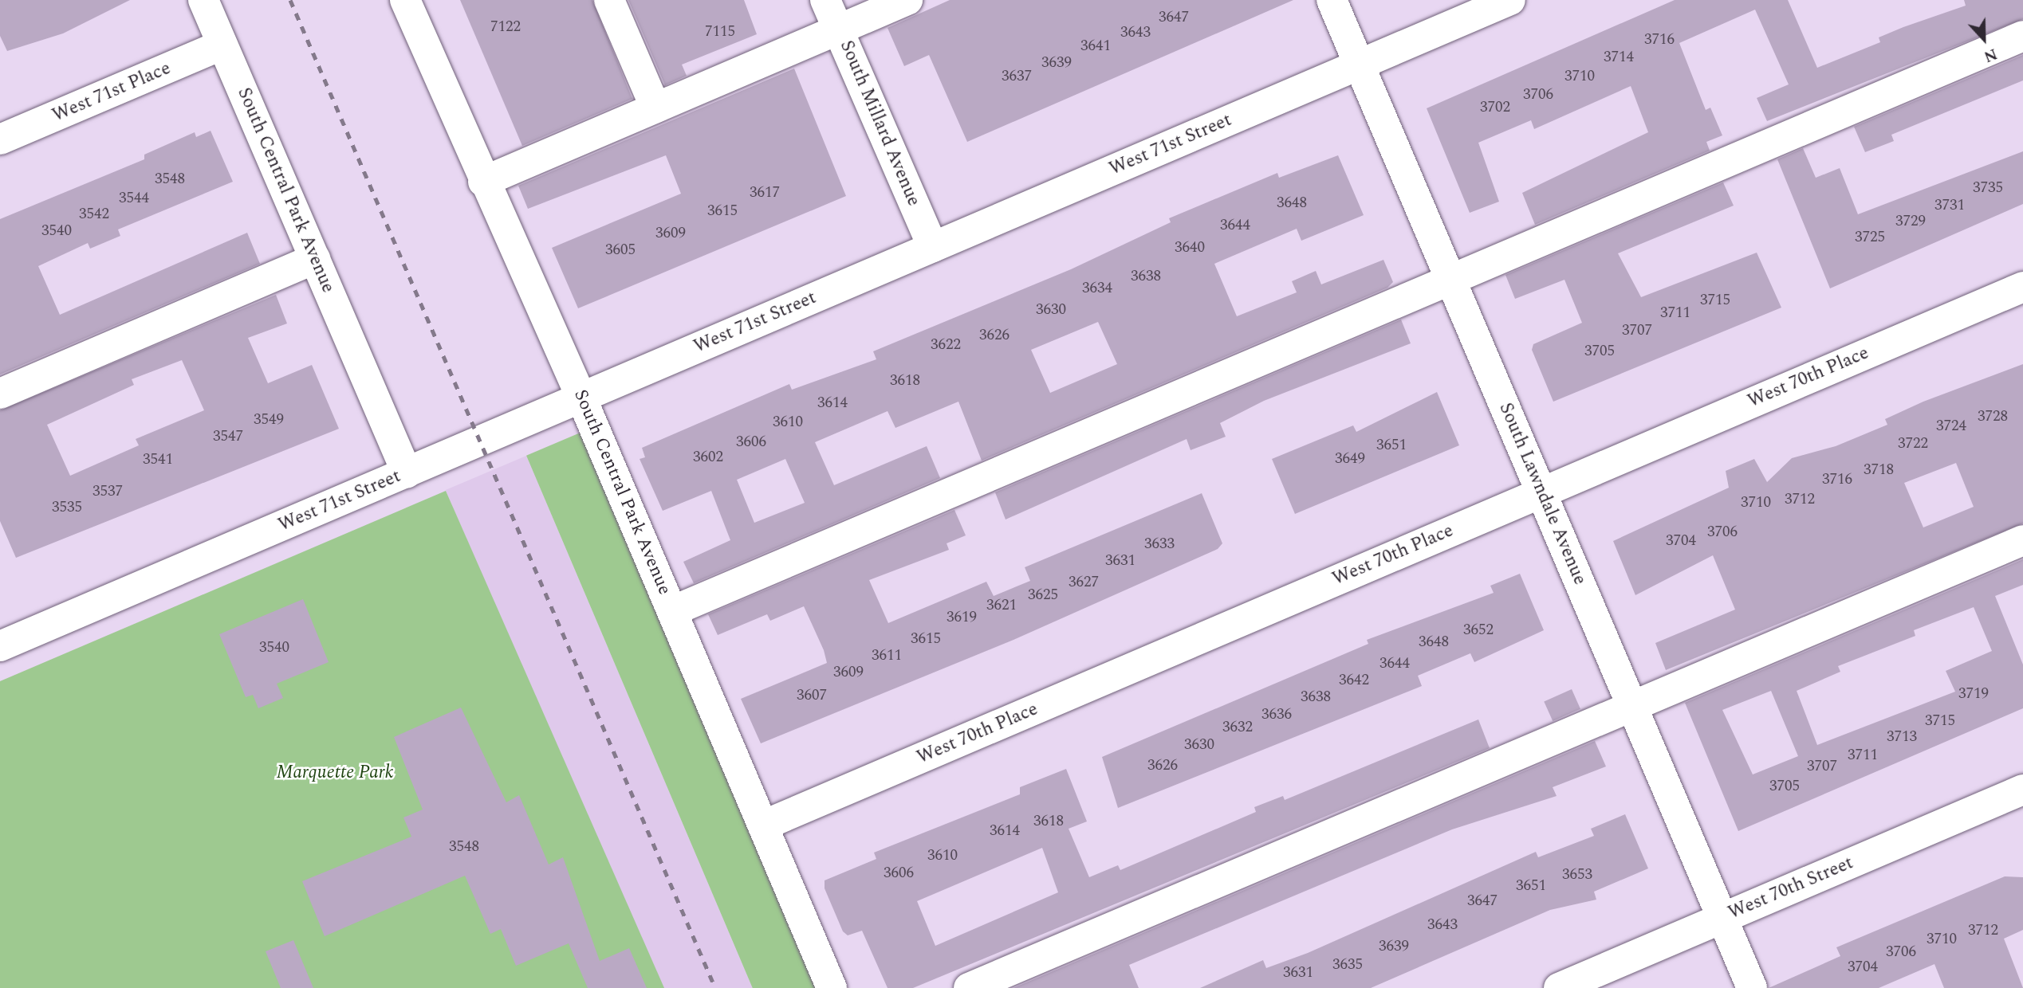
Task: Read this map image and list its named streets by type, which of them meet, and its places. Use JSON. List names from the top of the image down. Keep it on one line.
{"streets":{"street":["West 71st Place","South Millard Avenue","West 71st Street","South Central Park Avenue","West 70th Place","South Lawndale Avenue","West 70th Street"]},"crossings":[["West 71st Place","South Central Park Avenue"],["South Millard Avenue","West 71st Street"],["West 71st Street","South Central Park Avenue"],["West 71st Street","South Lawndale Avenue"],["South Central Park Avenue","West 70th Place"],["West 70th Place","South Lawndale Avenue"],["South Lawndale Avenue","West 70th Street"]],"parks":["Marquette Park"],"house_numbers":["3647","7122","7115","3643","3716","3641","3714","3639","3637","3710","3706","3702","3548","3735","3617","3544","3648","3731","3615","3542","3729","3644","3540","3609","3725","3640","3605","3638","3634","3715","3630","3711","3707","3626","3622","3705","3618","3614","3728","3549","3610","3724","3547","3606","3722","3651","3602","3649","3541","3718","3716","3537","3712","3710","3535","3706","3704","3633","3631","3627","3625","3621","3619","3652","3615","3648","3540","3611","3644","3609","3642","3719","3607","3638","3636","3715","3632","3713","3630","3711","3626","3707","3705","3618","3614","3548","3610","3606","3653","3651","3647","3643","3712","3710","3639","3706","3635","3704","3631"],"north":"bottom"}
